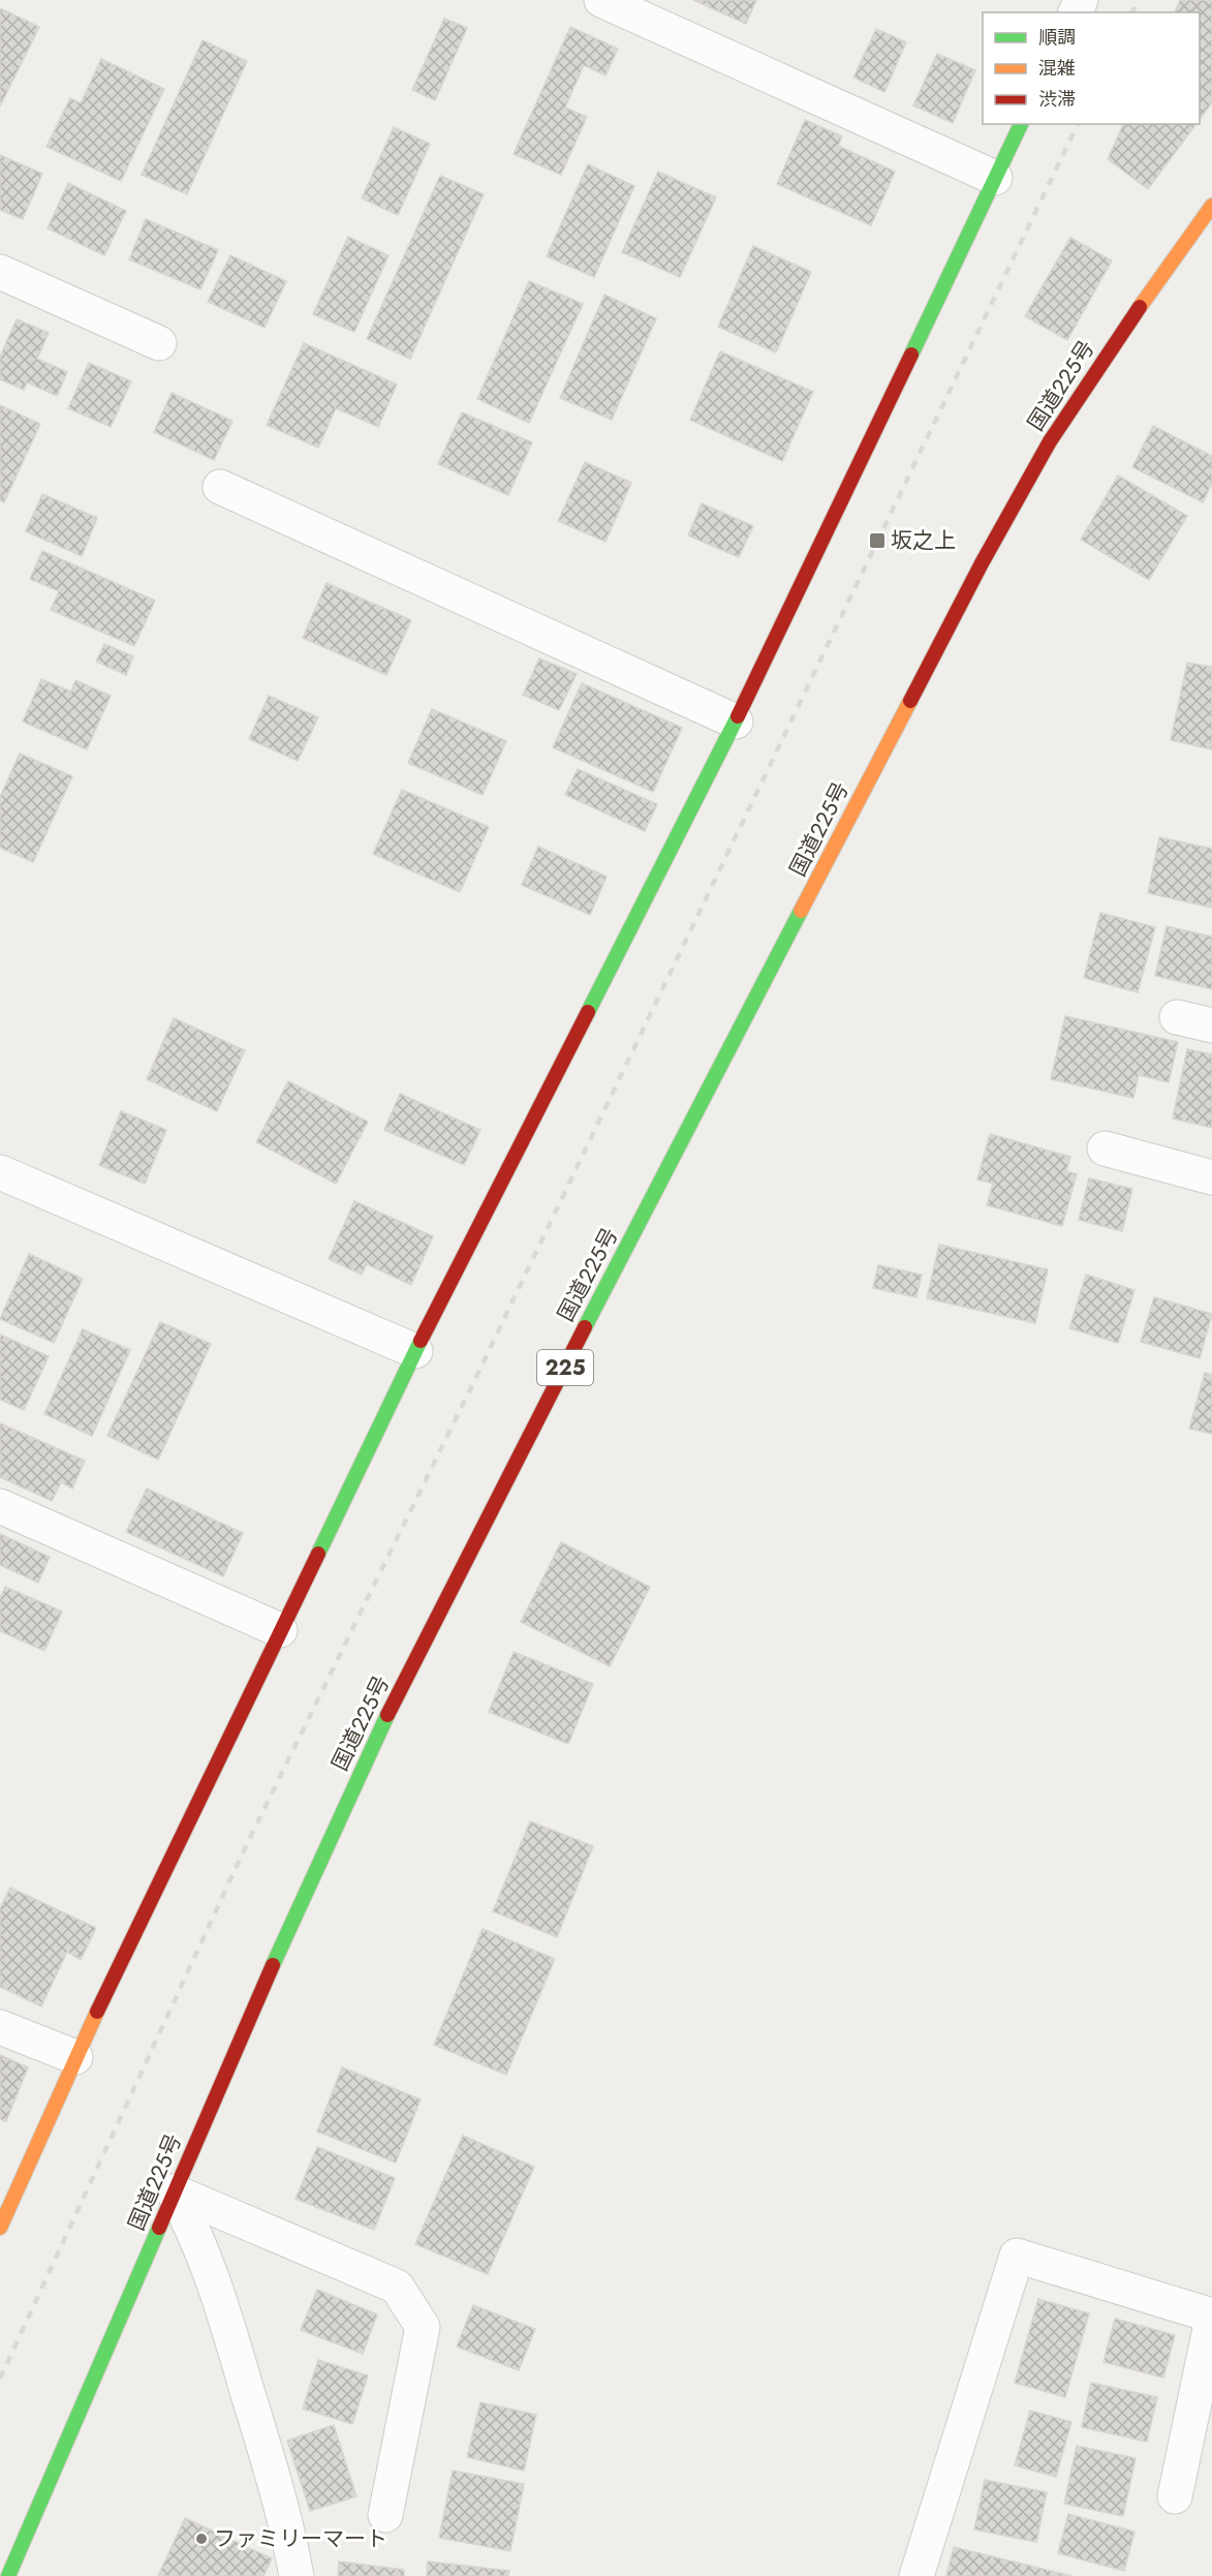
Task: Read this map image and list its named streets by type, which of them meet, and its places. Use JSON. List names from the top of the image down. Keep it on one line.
{"streets":{"main road":["国道225号","225"]},"places":{"transit":["坂之上"],"other":["ファミリーマート"]},"legend":["順調","混雑","渋滞"]}
